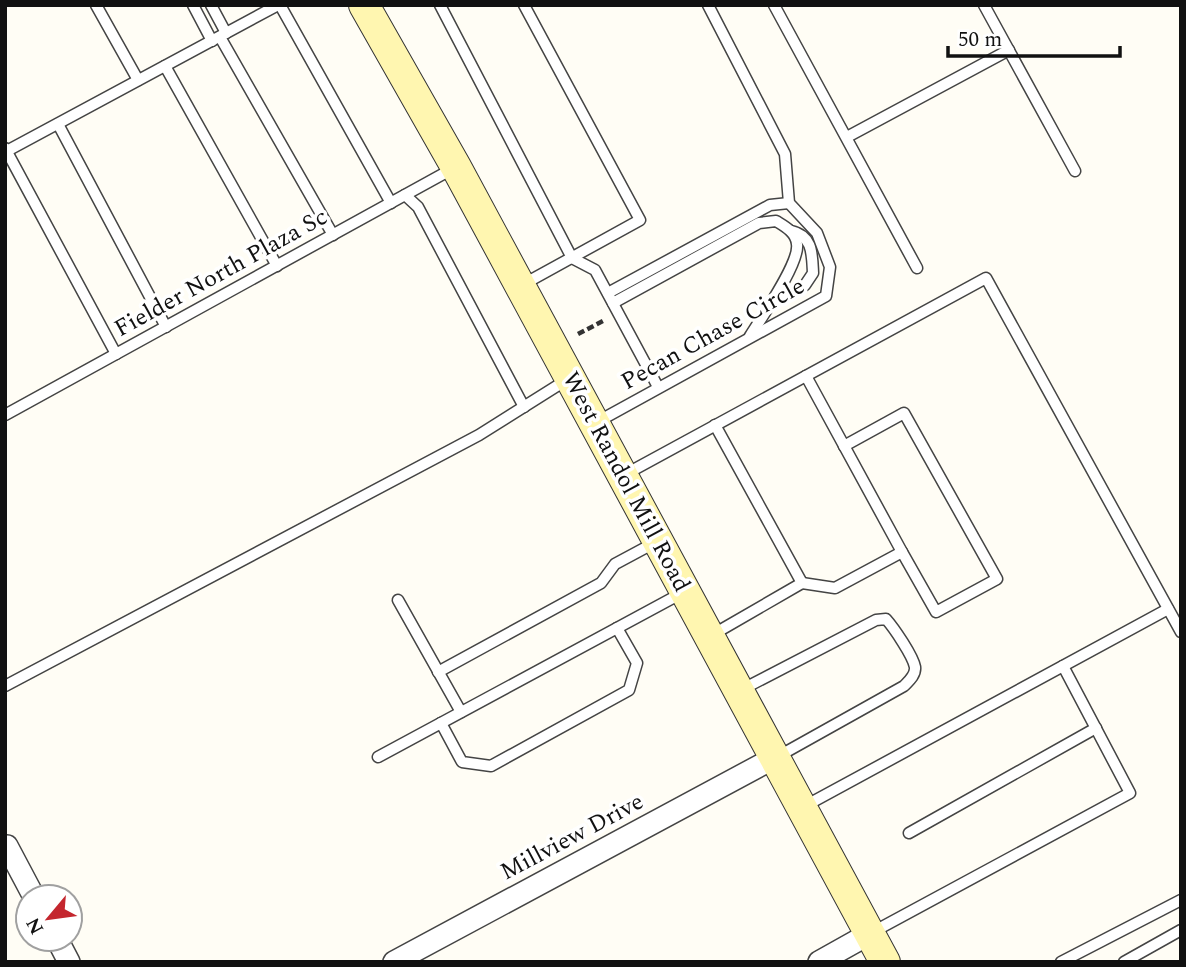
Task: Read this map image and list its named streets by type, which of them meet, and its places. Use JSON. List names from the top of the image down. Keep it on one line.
{"streets":{"main road":["West Randol Mill Road"],"street":["Millview Drive"],"lane":["Fielder North Plaza Sc","Pecan Chase Circle"]},"crossings":[["Fielder North Plaza Sc","West Randol Mill Road"],["Pecan Chase Circle","West Randol Mill Road"],["West Randol Mill Road","Millview Drive"]],"scale_bar":"50 m","north":"bottom left"}
